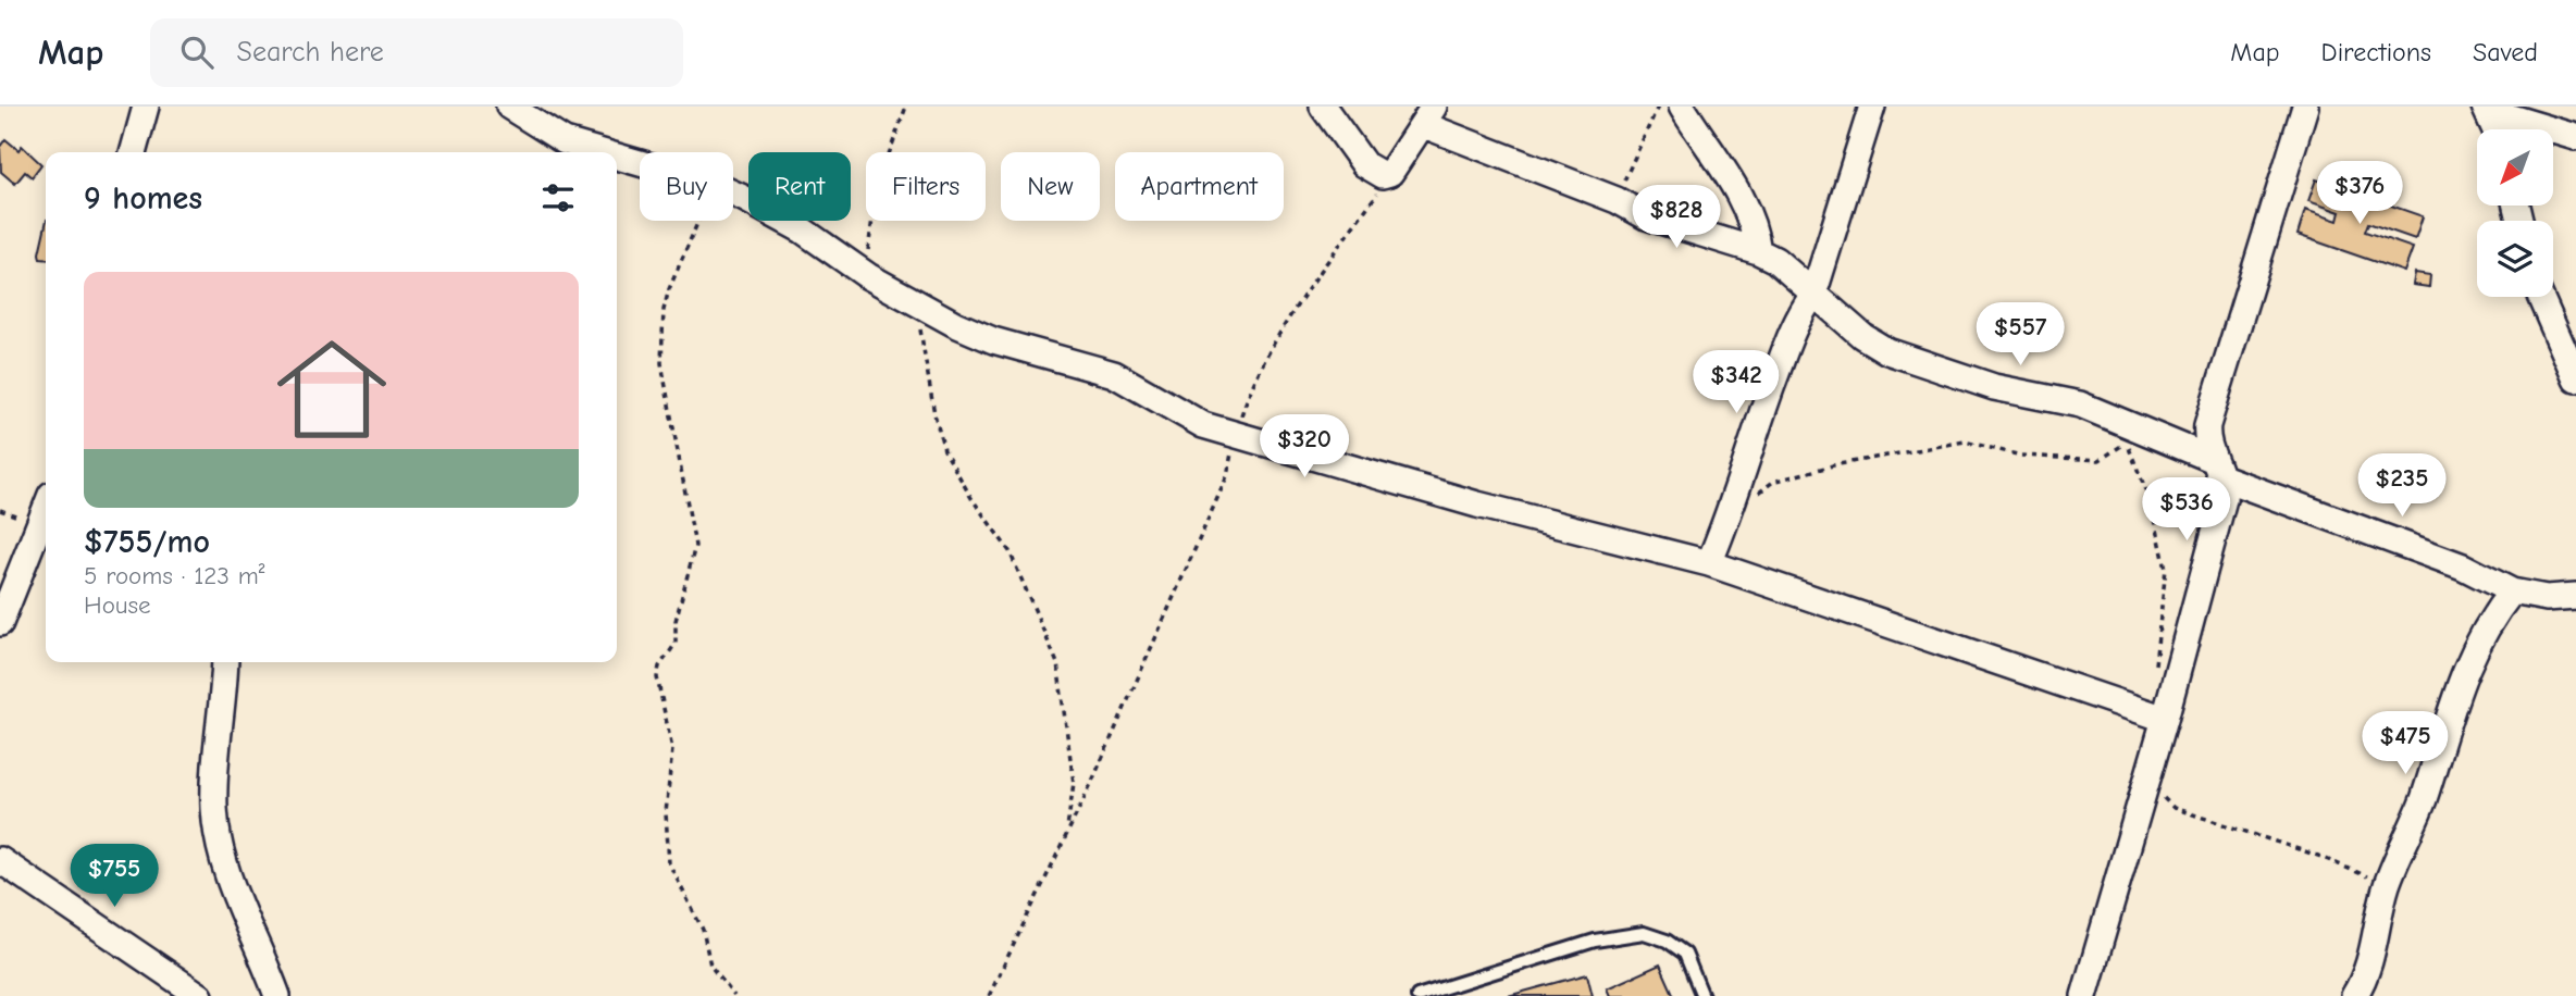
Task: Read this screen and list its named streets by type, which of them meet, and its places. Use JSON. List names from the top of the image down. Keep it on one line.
{"north":"bottom left","page":{"header":"Map","search":"Search here","nav":["Map","Directions","Saved"],"chip":["Buy","Rent","Filters","New","Apartment"],"heading":"9 homes","price":["$376","$828","$557","$342","$320","$235","$536","$475","$755"],"list":[{"name":"$755/mo","note":"5 rooms · 123 m² · House"}]}}
